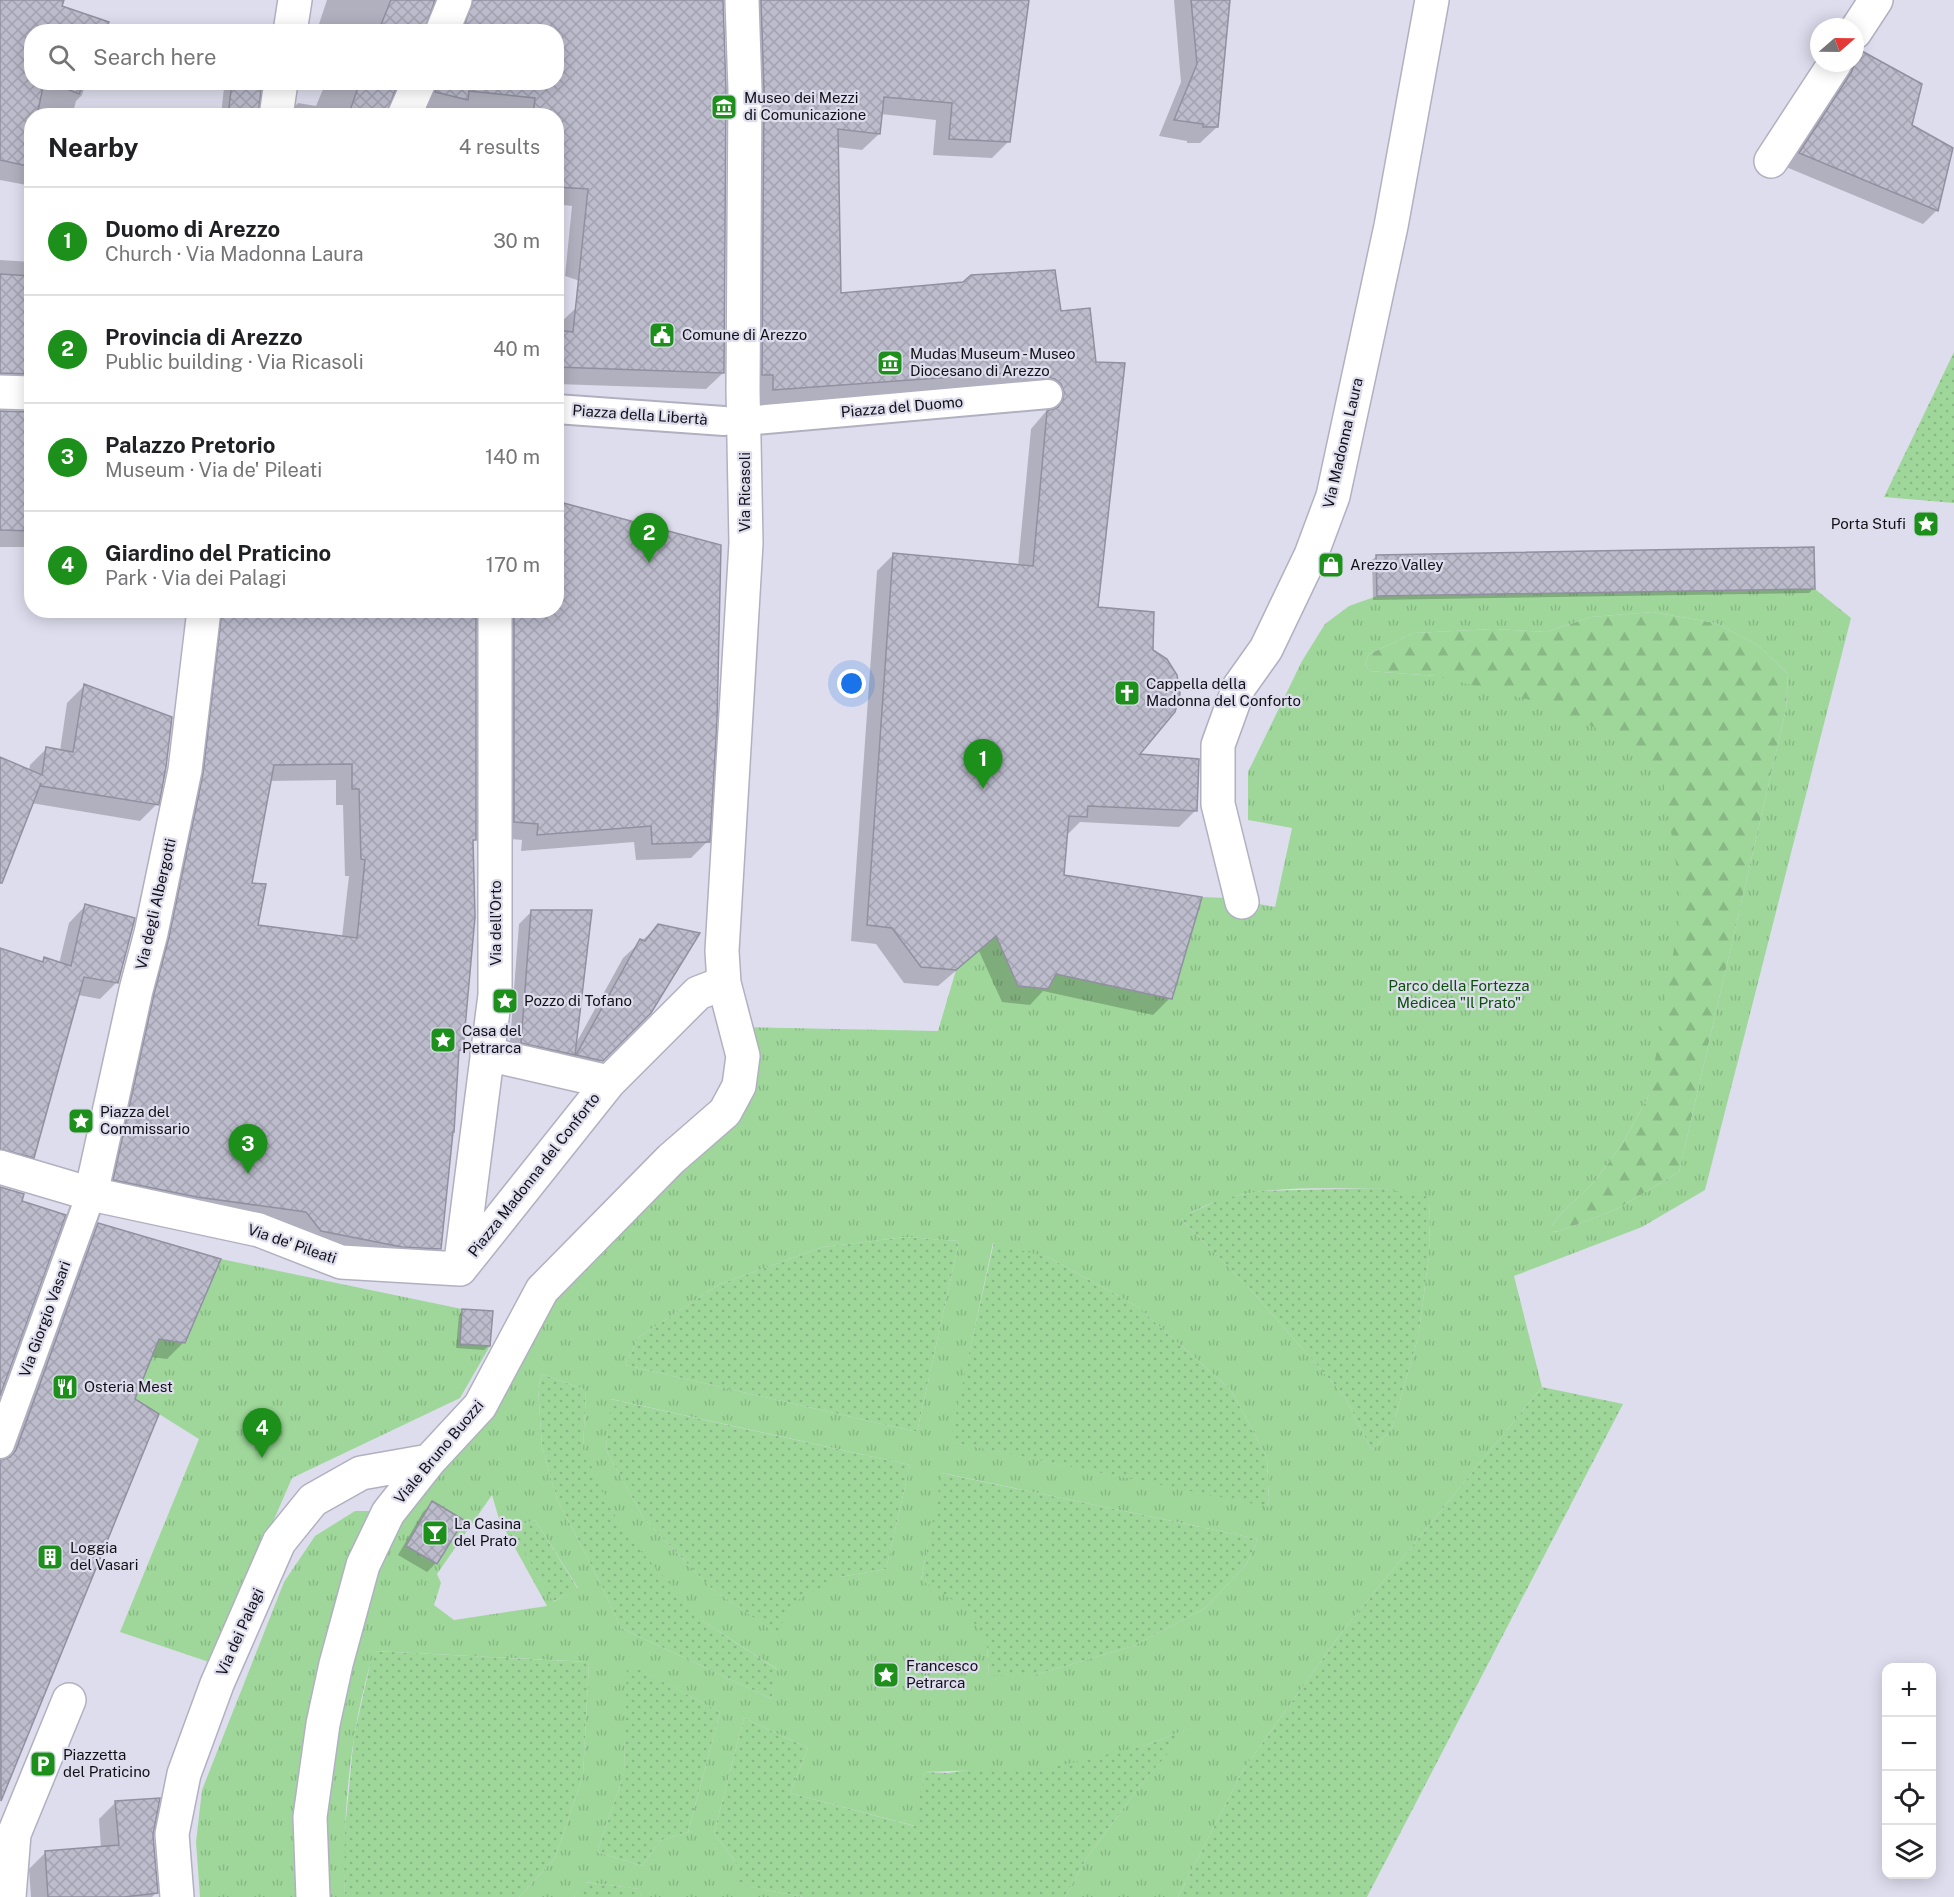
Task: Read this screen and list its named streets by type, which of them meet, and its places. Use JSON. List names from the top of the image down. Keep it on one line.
{"streets":{"street":["Piazza del Duomo","Piazza della Libertà","Via Madonna Laura","Via Ricasoli","Via degli Albergotti","Via dell'Orto","Piazza Madonna del Conforto","Via de' Pileati","Via Giorgio Vasari","Viale Bruno Buozzi","Via dei Palagi"]},"crossings":[["Via Ricasoli","Piazza Madonna del Conforto"],["Via Ricasoli","Viale Bruno Buozzi"],["Via degli Albergotti","Via de' Pileati"],["Via degli Albergotti","Via Giorgio Vasari"],["Via dell'Orto","Piazza Madonna del Conforto"],["Via dell'Orto","Via de' Pileati"],["Piazza Madonna del Conforto","Via de' Pileati"],["Piazza Madonna del Conforto","Viale Bruno Buozzi"],["Via de' Pileati","Via Giorgio Vasari"],["Viale Bruno Buozzi","Via dei Palagi"]],"parks":["Parco della Fortezza Medicea \"Il Prato\""],"places":{"museum":["Museo dei Mezzi di Comunicazione","Mudas Museum - Museo Diocesano di Arezzo"],"public building":["Comune di Arezzo"],"place":["Porta Stufi","Pozzo di Tofano","Casa del Petrarca","Piazza del Commissario","Francesco Petrarca"],"shop":["Arezzo Valley"],"church":["Cappella della Madonna del Conforto"],"restaurant":["Osteria Mest"],"bar":["La Casina del Prato"],"building":["Loggia del Vasari"],"parking":["Piazzetta del Praticino"]},"north":"right","page":{"search":"Search here","heading":["Nearby","4 results"],"list":[{"mark":"1","name":"Duomo di Arezzo","note":"Church · Via Madonna Laura","value":"30 m"},{"mark":"2","name":"Provincia di Arezzo","note":"Public building · Via Ricasoli","value":"40 m"},{"mark":"3","name":"Palazzo Pretorio","note":"Museum · Via de' Pileati","value":"140 m"},{"mark":"4","name":"Giardino del Praticino","note":"Park · Via dei Palagi","value":"170 m"}],"pins":["2","1","3","4"],"map_buttons":["+","−"]}}
